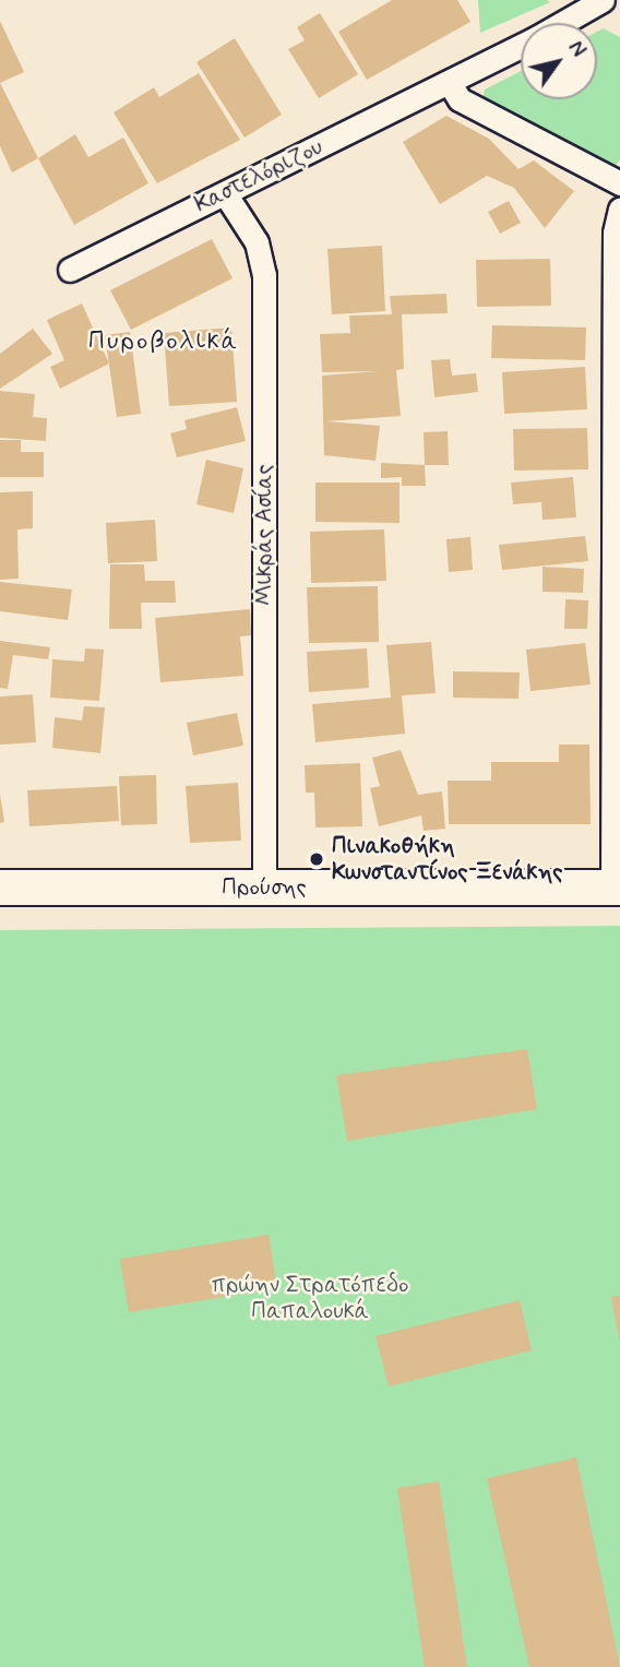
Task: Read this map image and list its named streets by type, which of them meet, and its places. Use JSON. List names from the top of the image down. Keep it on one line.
{"streets":{"main road":["Προύσης"],"street":["Καστελόριζου","Μικράς Ασίας"]},"crossings":[["Καστελόριζου","Μικράς Ασίας"],["Μικράς Ασίας","Προύσης"]],"districts":["Πυροβολικά"],"parks":["πρώην Στρατόπεδο Παπαλουκά"],"places":["Πινακοθήκη Κωνσταντίνος Ξενάκης"],"north":"top right"}
